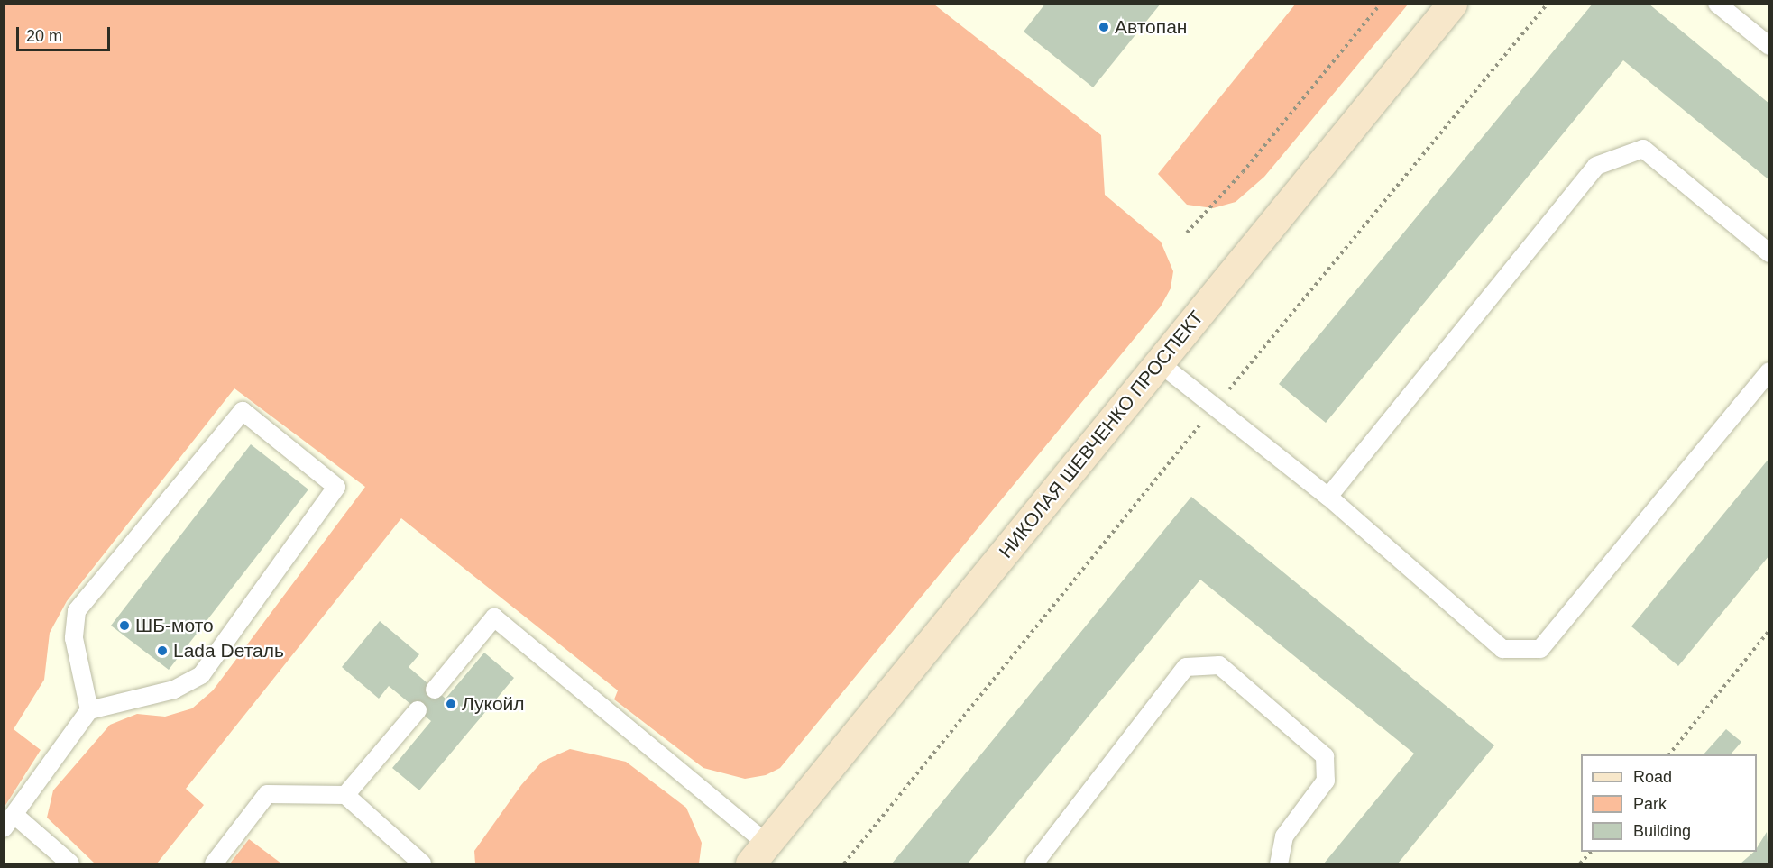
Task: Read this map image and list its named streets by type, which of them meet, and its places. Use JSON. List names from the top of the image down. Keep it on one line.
{"streets":{"main road":["НИКОЛАЯ ШЕВЧЕНКО ПРОСПЕКТ"]},"places":["Автопан","ШБ-мото","Lada Dеталь","Лукойл"],"legend":["Road","Park","Building"],"scale_bar":"20 m"}
